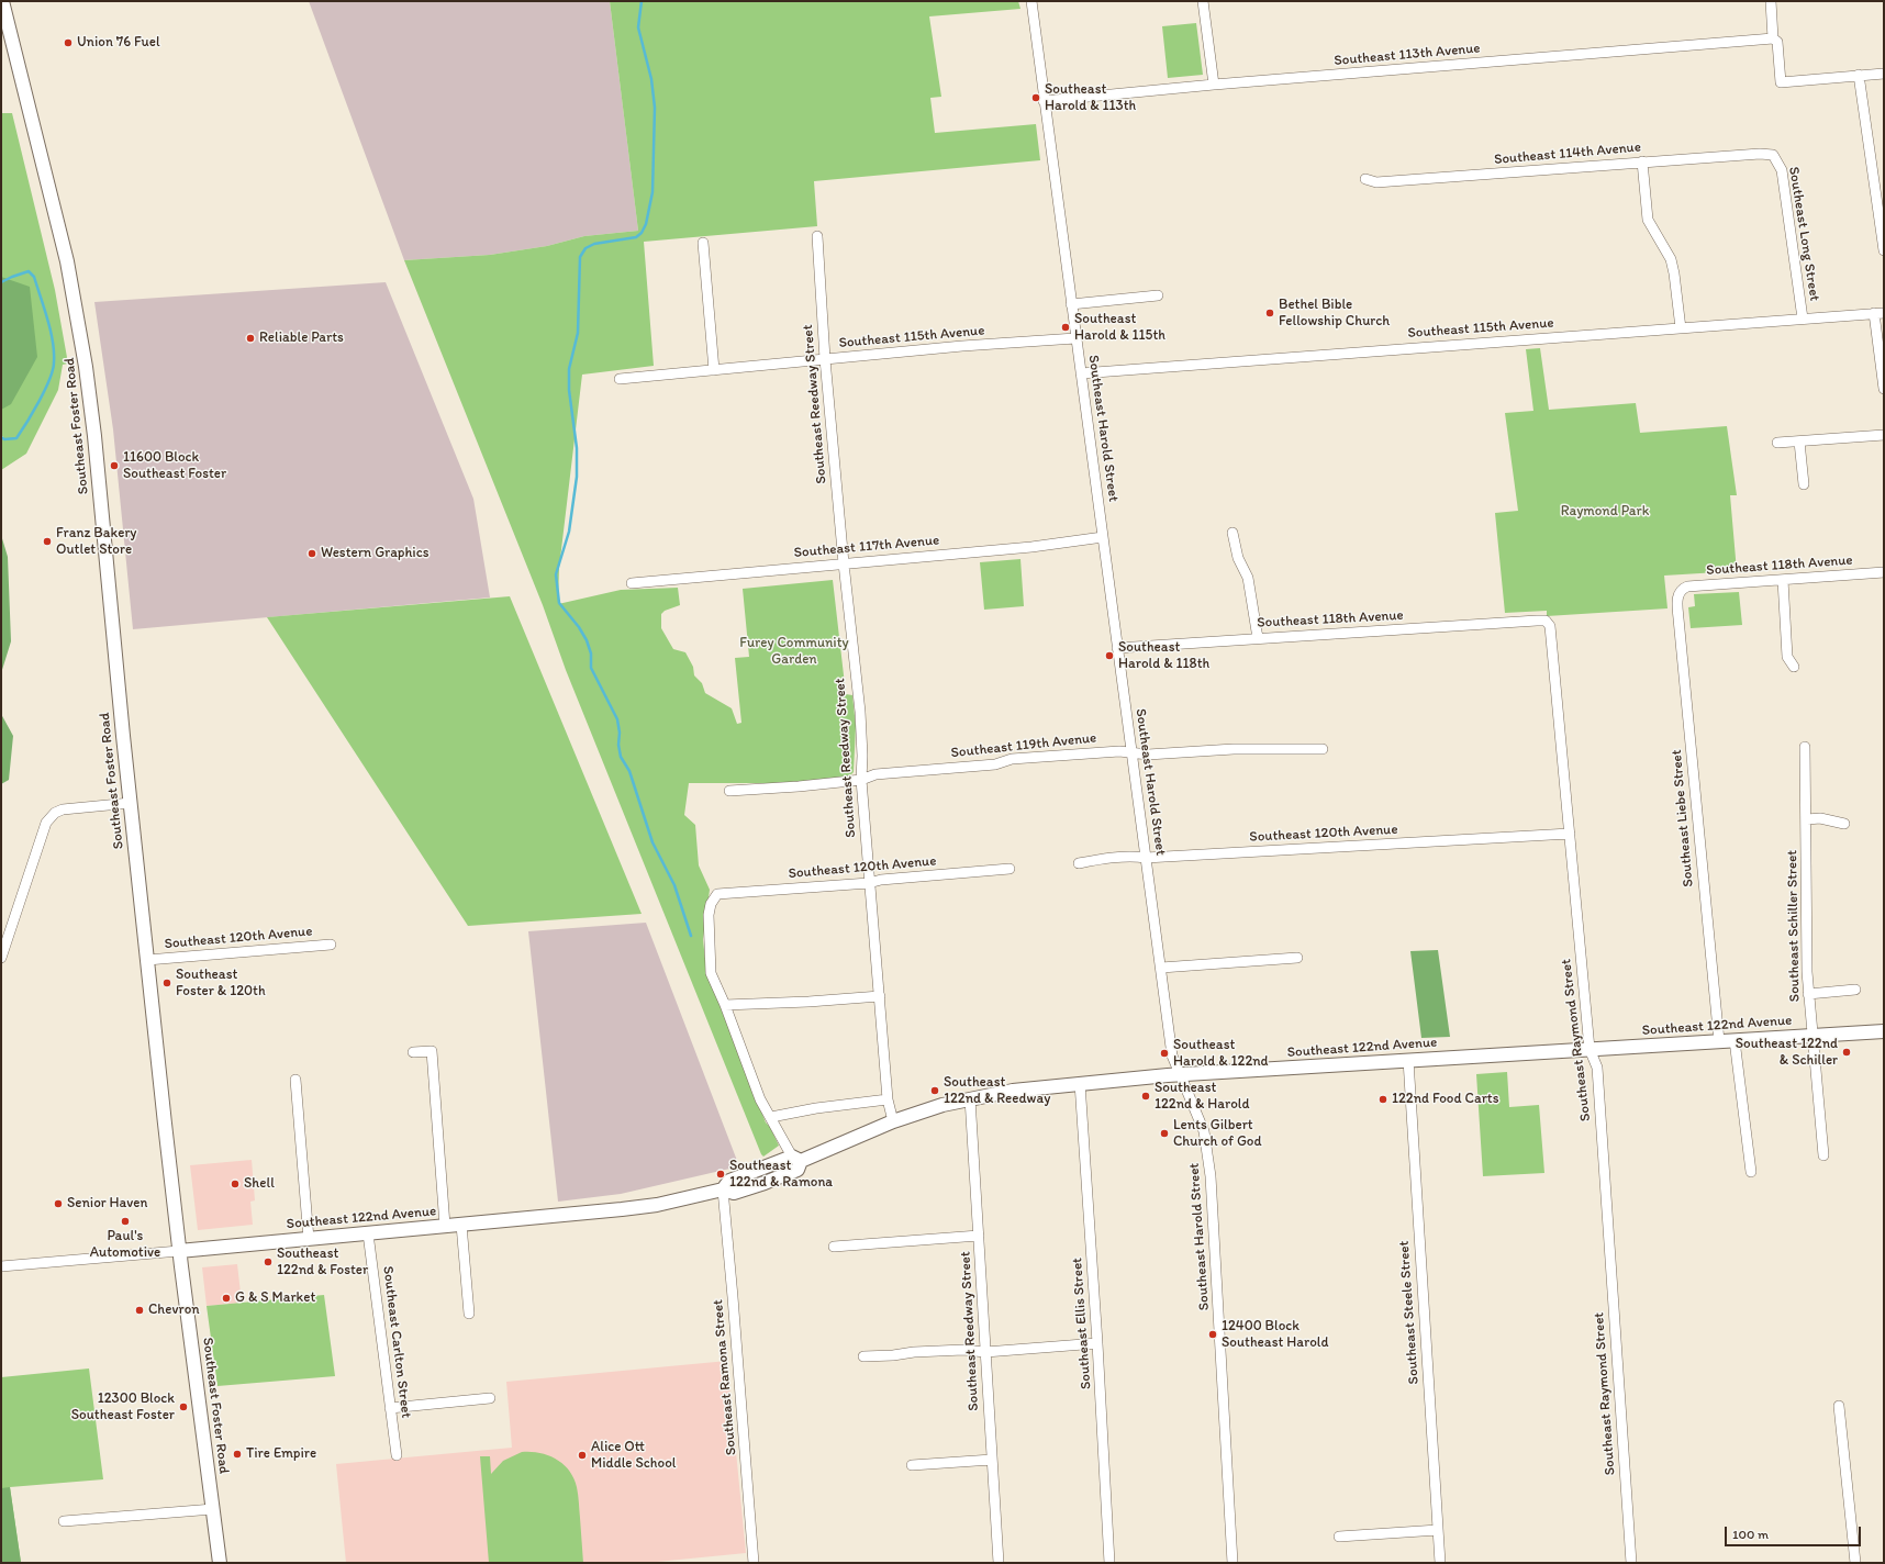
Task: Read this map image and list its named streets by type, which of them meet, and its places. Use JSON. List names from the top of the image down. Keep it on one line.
{"streets":{"main road":["Southeast Foster Road","Southeast 122nd Avenue"],"street":["Southeast 113th Avenue","Southeast 114th Avenue","Southeast Long Street","Southeast 115th Avenue","Southeast Reedway Street","Southeast Harold Street","Southeast 117th Avenue","Southeast 118th Avenue","Southeast 119th Avenue","Southeast Liebe Street","Southeast 120th Avenue","Southeast Schiller Street","Southeast Raymond Street","Southeast Steele Street","Southeast Ellis Street","Southeast Carlton Street","Southeast Ramona Street"]},"crossings":[["Southeast 113th Avenue","Southeast Harold Street"],["Southeast 114th Avenue","Southeast Long Street"],["Southeast Long Street","Southeast 115th Avenue"],["Southeast 115th Avenue","Southeast Reedway Street"],["Southeast 115th Avenue","Southeast Harold Street"],["Southeast Reedway Street","Southeast 117th Avenue"],["Southeast Reedway Street","Southeast 119th Avenue"],["Southeast Reedway Street","Southeast 120th Avenue"],["Southeast Reedway Street","Southeast 122nd Avenue"],["Southeast Foster Road","Southeast 120th Avenue"],["Southeast Foster Road","Southeast 122nd Avenue"],["Southeast Harold Street","Southeast 117th Avenue"],["Southeast Harold Street","Southeast 118th Avenue"],["Southeast Harold Street","Southeast 119th Avenue"],["Southeast Harold Street","Southeast 120th Avenue"],["Southeast Harold Street","Southeast 122nd Avenue"],["Southeast 118th Avenue","Southeast Liebe Street"],["Southeast 118th Avenue","Southeast Raymond Street"],["Southeast Liebe Street","Southeast 122nd Avenue"],["Southeast 120th Avenue","Southeast Raymond Street"],["Southeast Schiller Street","Southeast 122nd Avenue"],["Southeast 122nd Avenue","Southeast Raymond Street"],["Southeast 122nd Avenue","Southeast Steele Street"],["Southeast 122nd Avenue","Southeast Ellis Street"],["Southeast 122nd Avenue","Southeast Carlton Street"],["Southeast 122nd Avenue","Southeast Ramona Street"]],"parks":["Raymond Park","Furey Community Garden"],"places":["Union 76 Fuel","Southeast Harold & 113th","Bethel Bible Fellowship Church","Southeast Harold & 115th","Reliable Parts","11600 Block Southeast Foster","Franz Bakery Outlet Store","Western Graphics","Southeast Harold & 118th","Southeast Foster & 120th","Southeast 122nd & Schiller","Southeast Harold & 122nd","Southeast 122nd & Reedway","Southeast 122nd & Harold","122nd Food Carts","Lents Gilbert Church of God","Southeast 122nd & Ramona","Shell","Senior Haven","Paul's Automotive","Southeast 122nd & Foster","G & S Market","Chevron","12400 Block Southeast Harold","12300 Block Southeast Foster","Tire Empire","Alice Ott Middle School"],"scale_bar":"100 m"}
